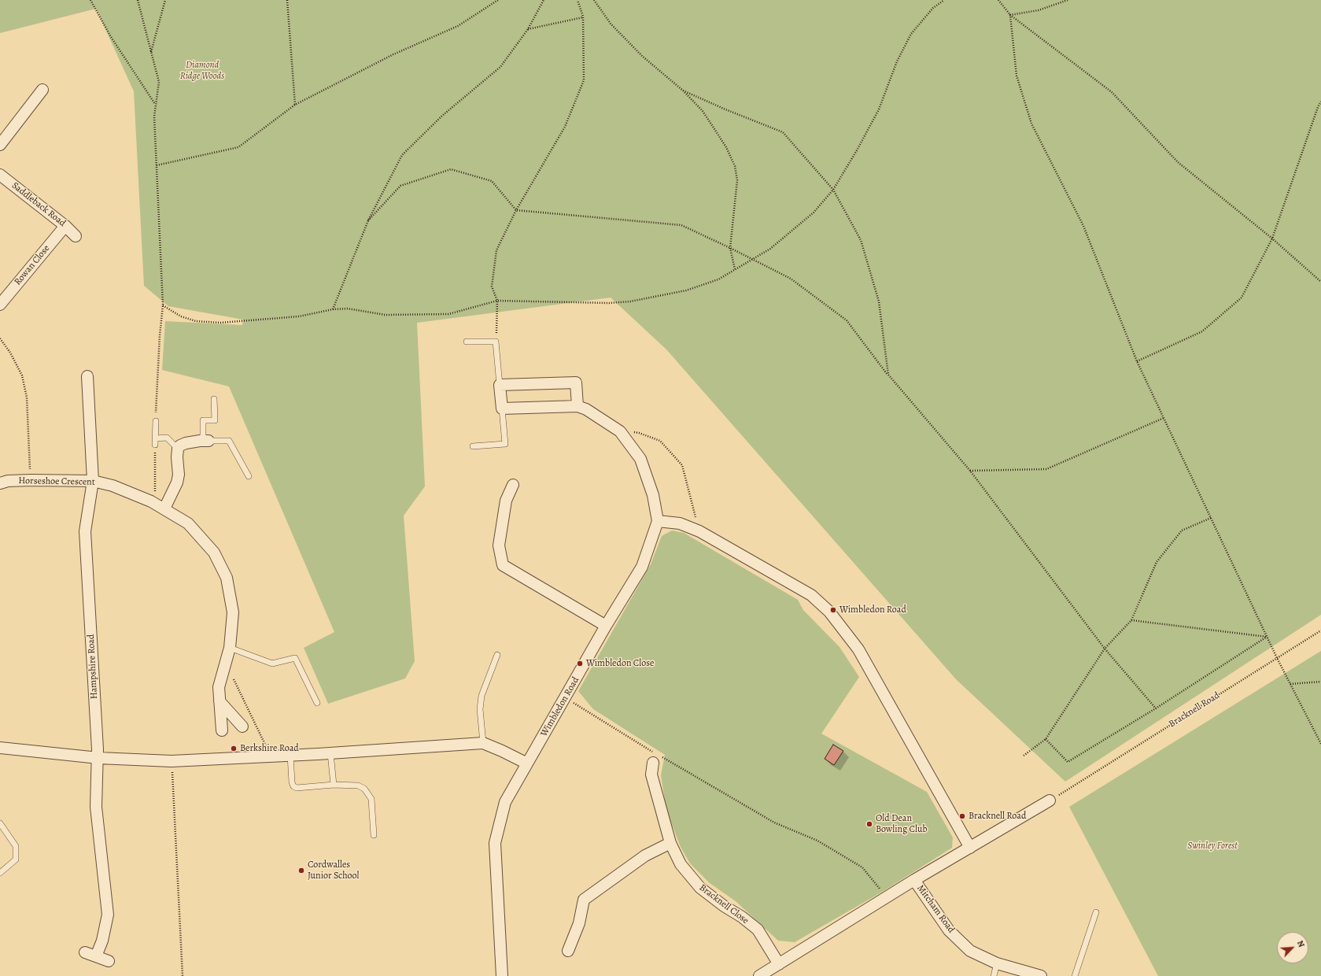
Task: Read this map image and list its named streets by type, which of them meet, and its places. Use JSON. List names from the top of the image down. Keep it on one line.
{"streets":{"street":["Saddleback Road","Rowan Close","Horseshoe Crescent","Hampshire Road","Wimbledon Road","Bracknell Close","Mitcham Road"],"path":["Bracknell Road"]},"crossings":[["Saddleback Road","Rowan Close"],["Horseshoe Crescent","Hampshire Road"]],"parks":["Diamond Ridge Woods","Swinley Forest"],"places":["Wimbledon Road","Wimbledon Close","Berkshire Road","Bracknell Road","Old Dean Bowling Club","Cordwalles Junior School"],"north":"top right"}
